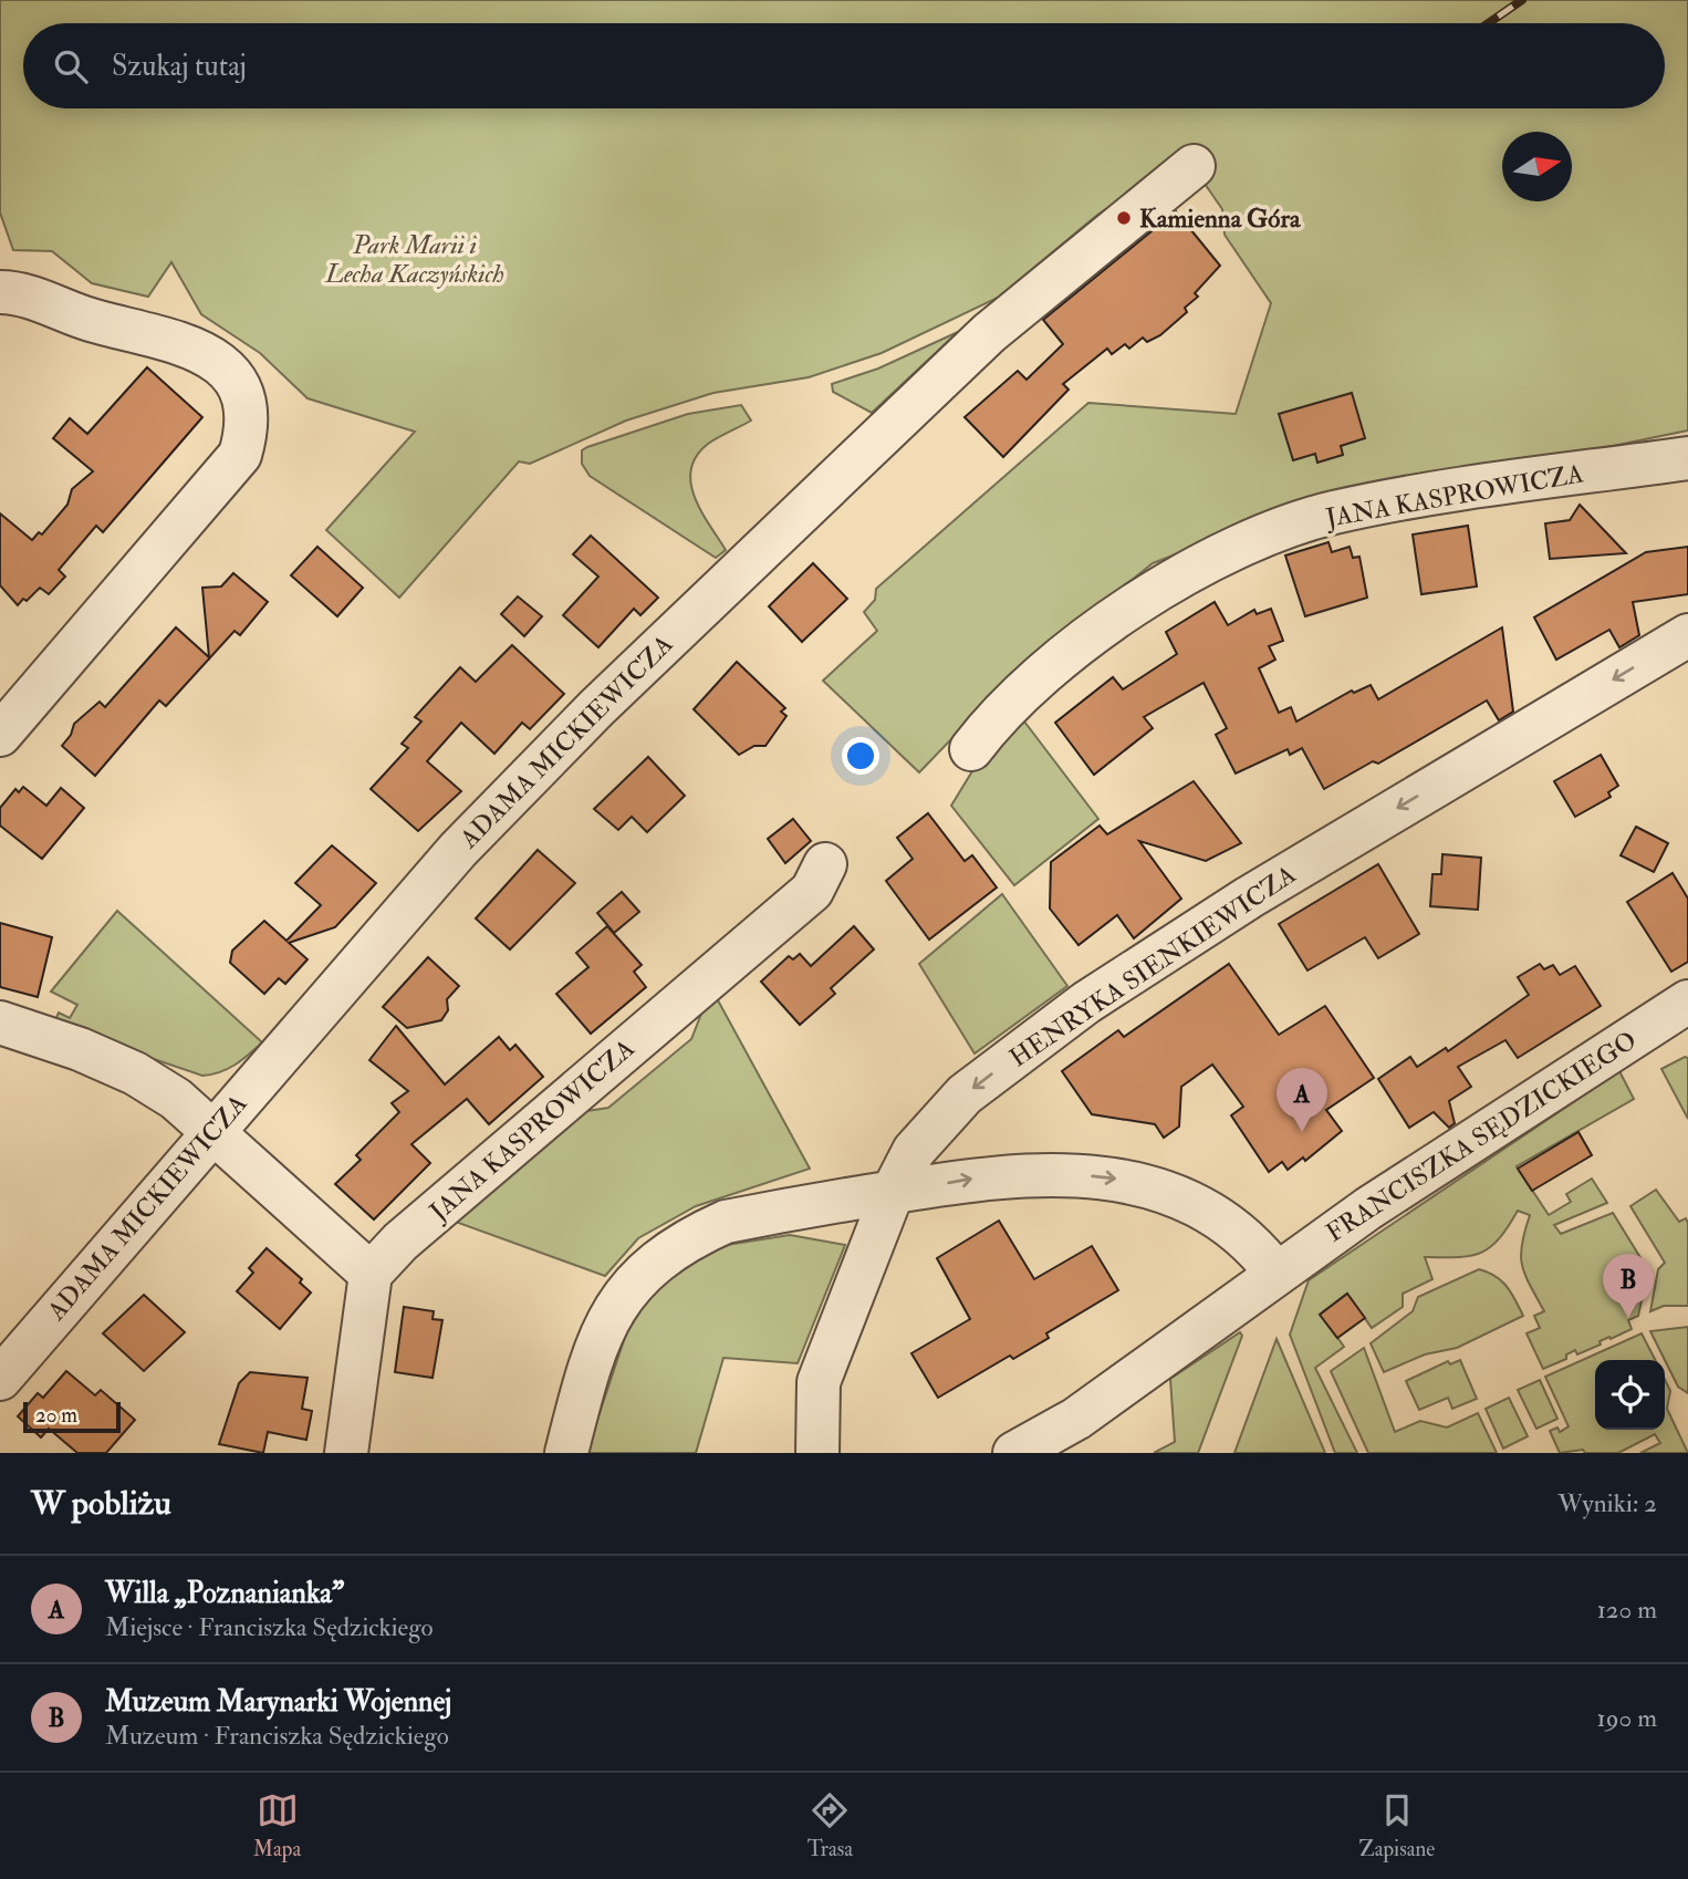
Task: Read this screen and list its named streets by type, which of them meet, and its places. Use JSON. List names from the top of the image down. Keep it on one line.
{"streets":{"street":["JANA KASPROWICZA","ADAMA MICKIEWICZA","HENRYKA SIENKIEWICZA","FRANCISZKA SĘDZICKIEGO"]},"one_way":["HENRYKA SIENKIEWICZA"],"parks":["Park Marii i Lecha Kaczyńskich"],"places":["Kamienna Góra"],"scale_bar":"20 m","north":"right","page":{"search":"Szukaj tutaj","pins":["A","B"],"scale":"20 m","heading":["W pobliżu","Wyniki: 2"],"list":[{"mark":"A","name":"Willa „Poznanianka”","note":"Miejsce · Franciszka Sędzickiego","value":"120 m"},{"mark":"B","name":"Muzeum Marynarki Wojennej","note":"Muzeum · Franciszka Sędzickiego","value":"190 m"}],"nav":["Mapa","Trasa","Zapisane"]}}
